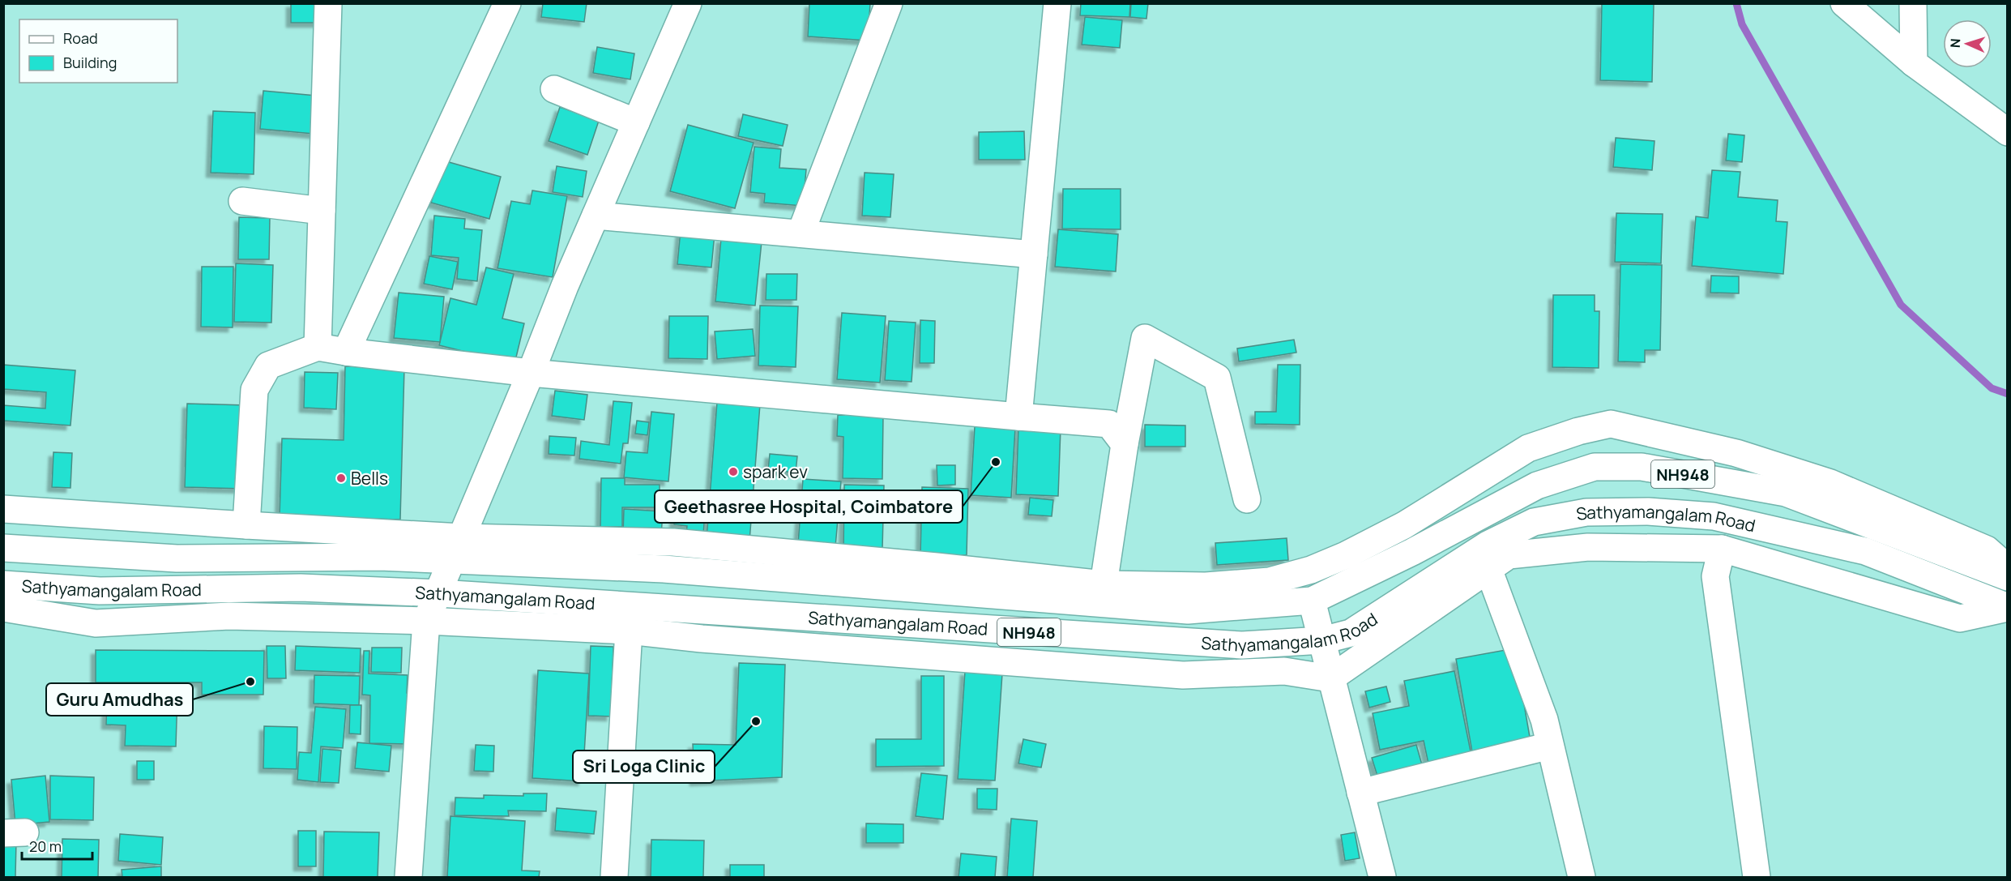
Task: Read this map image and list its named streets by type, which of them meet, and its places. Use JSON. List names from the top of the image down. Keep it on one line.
{"streets":{"main road":["NH948","Sathyamangalam Road"]},"places":["Geethasree Hospital, Coimbatore","spark ev","Bells","Guru Amudhas","Sri Loga Clinic"],"legend":["Road","Building"],"scale_bar":"20 m","north":"left"}
